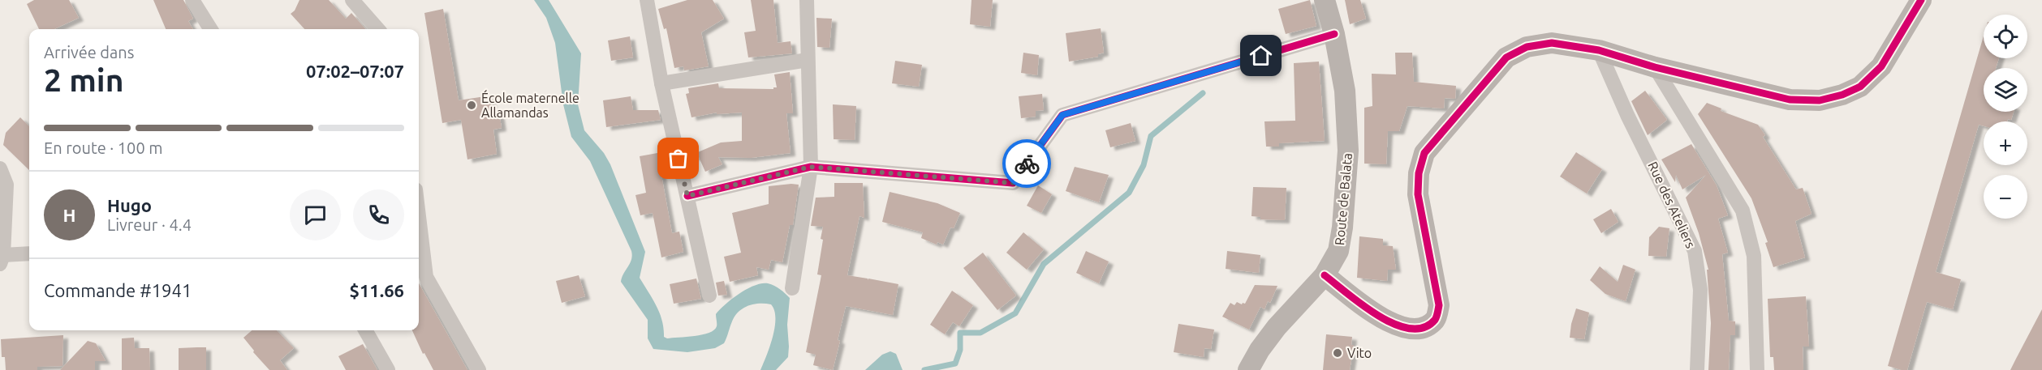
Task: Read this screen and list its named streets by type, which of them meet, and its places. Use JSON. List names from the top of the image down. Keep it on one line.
{"streets":{"street":["Route de Balata","Rue des Ateliers"]},"places":["École maternelle Allamandas","Vito"],"page":{"map_buttons":["+","−"],"heading":["2 min","Arrivée dans","07:02–07:07"],"panel":["Hugo","Livreur · 4.4","Commande #1941","$11.66"],"bar":"En route · 100 m","round":"H"}}
